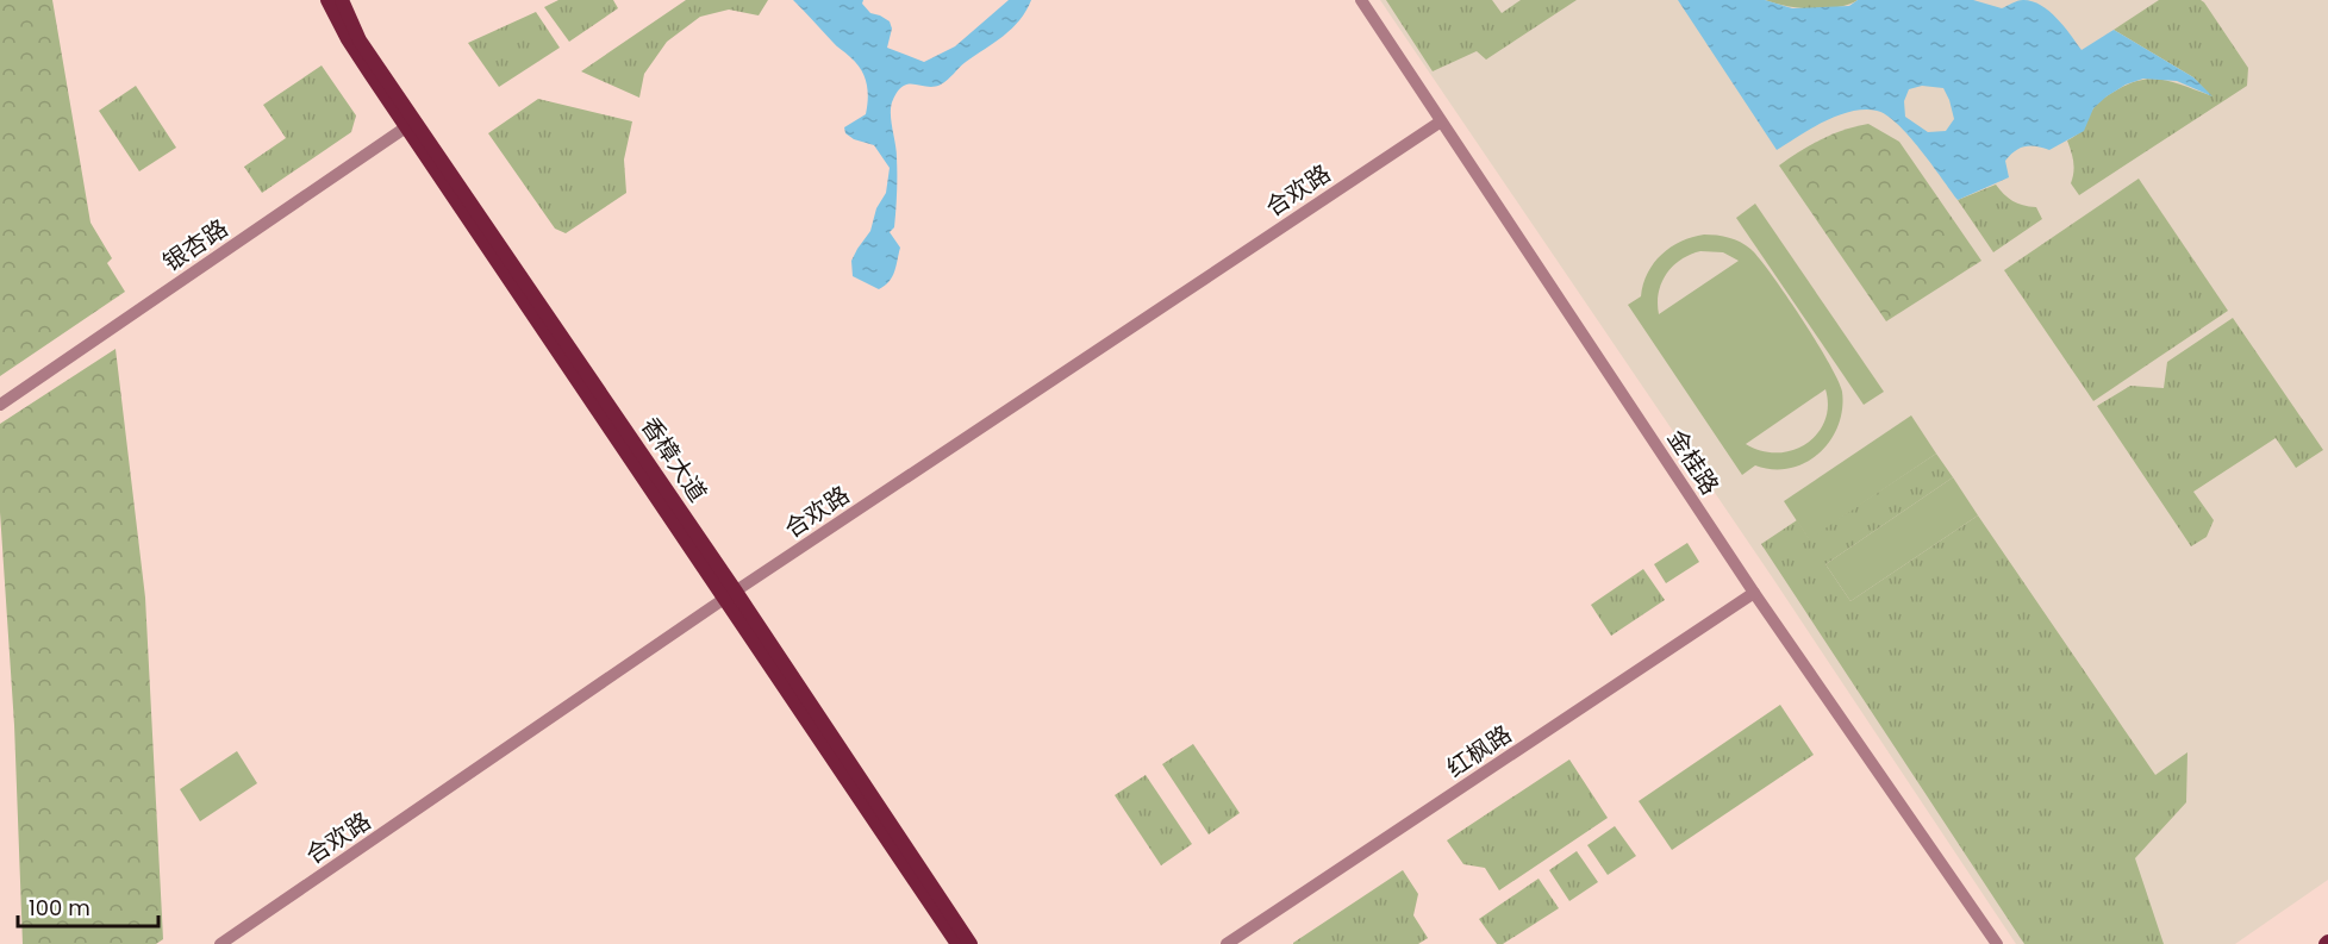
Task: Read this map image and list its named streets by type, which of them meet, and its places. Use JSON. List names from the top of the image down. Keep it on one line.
{"streets":{"main road":["香樟大道"],"street":["合欢路","银杏路","金桂路","红枫路"]},"crossings":[["合欢路","香樟大道"],["合欢路","金桂路"],["银杏路","香樟大道"],["金桂路","红枫路"]],"scale_bar":"100 m"}
